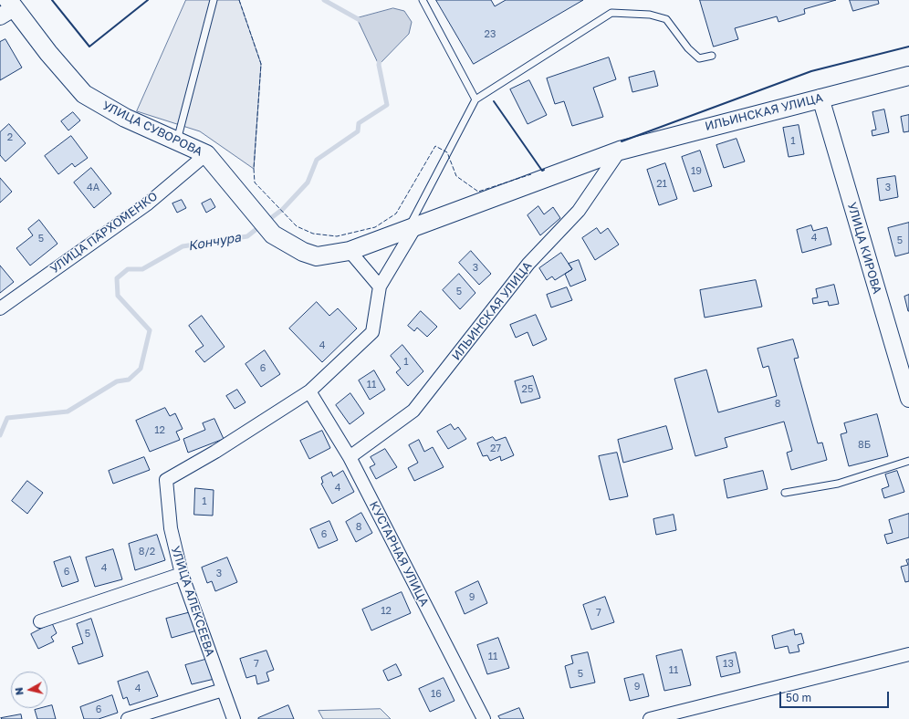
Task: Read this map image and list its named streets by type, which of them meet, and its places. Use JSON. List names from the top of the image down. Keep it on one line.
{"streets":{"main road":["ИЛЬИНСКАЯ УЛИЦА","УЛИЦА СУВОРОВА"],"street":["УЛИЦА ПАРХОМЕНКО","УЛИЦА КИРОВА","КУСТАРНАЯ УЛИЦА","УЛИЦА АЛЕКСЕЕВА"]},"crossings":[["ИЛЬИНСКАЯ УЛИЦА","УЛИЦА СУВОРОВА"],["ИЛЬИНСКАЯ УЛИЦА","УЛИЦА КИРОВА"],["ИЛЬИНСКАЯ УЛИЦА","КУСТАРНАЯ УЛИЦА"],["УЛИЦА СУВОРОВА","УЛИЦА ПАРХОМЕНКО"],["КУСТАРНАЯ УЛИЦА","УЛИЦА АЛЕКСЕЕВА"]],"water":["Кончура"],"house_numbers":["23","2","1","19","21","4А","3","4","5","5","3","5","4","1","6","11","25","8","12","8Б","27","4","1","8","6","8/2","4","6","3","9","12","7","5","11","7","13","11","5","9","4","16","6"],"scale_bar":"50 m","north":"left"}
